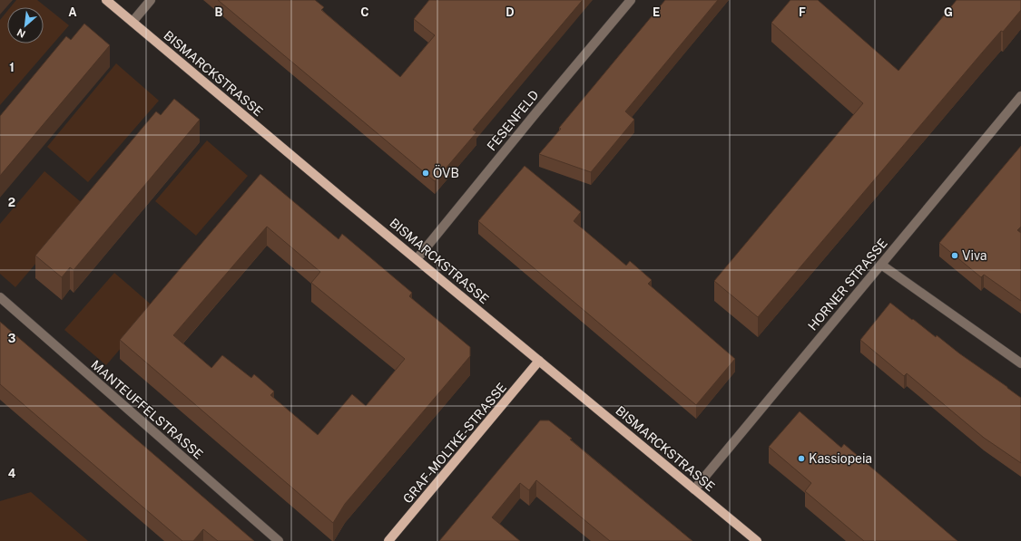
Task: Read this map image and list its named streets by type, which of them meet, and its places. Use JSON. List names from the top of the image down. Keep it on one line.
{"streets":{"main road":["BISMARCKSTRASSE","GRAF-MOLTKE-STRASSE"],"street":["FESENFELD","HORNER STRASSE","MANTEUFFELSTRASSE"]},"crossings":[["BISMARCKSTRASSE","FESENFELD"],["BISMARCKSTRASSE","HORNER STRASSE"],["BISMARCKSTRASSE","GRAF-MOLTKE-STRASSE"]],"places":["ÖVB","Viva","Kassiopeia"],"north":"bottom left","grid":{"columns":["A","B","C","D","E","F","G"],"rows":["1","2","3","4"]}}
